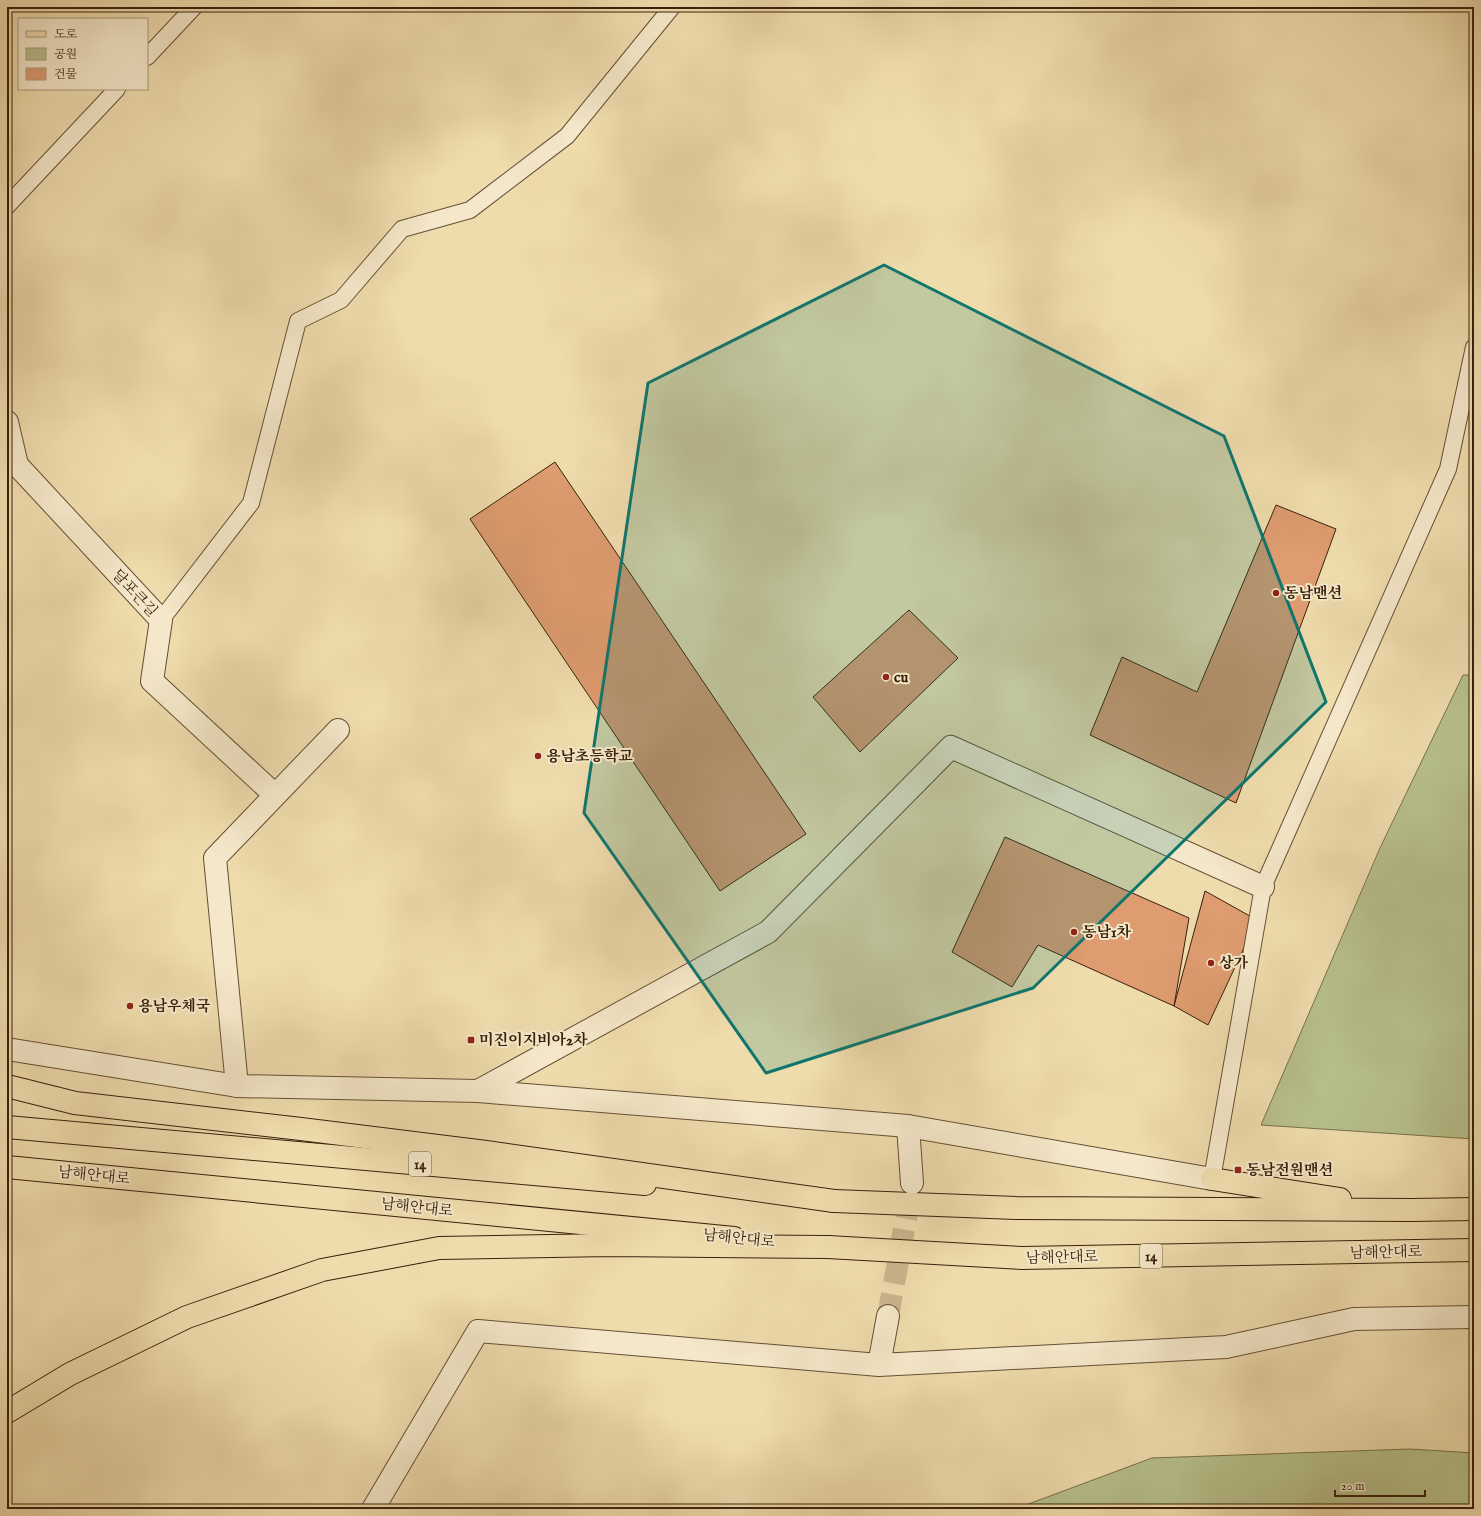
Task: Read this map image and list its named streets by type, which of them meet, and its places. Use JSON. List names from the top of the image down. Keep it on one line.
{"streets":{"main road":["14","남해안대로"],"street":["달포큰길"]},"places":{"other":["동남맨션","cu","용남초등학교","동남1차","상가","용남우체국"],"transit":["미진이지비아2차","동남전원맨션"]},"legend":["도로","공원","건물"],"scale_bar":"20 m"}
